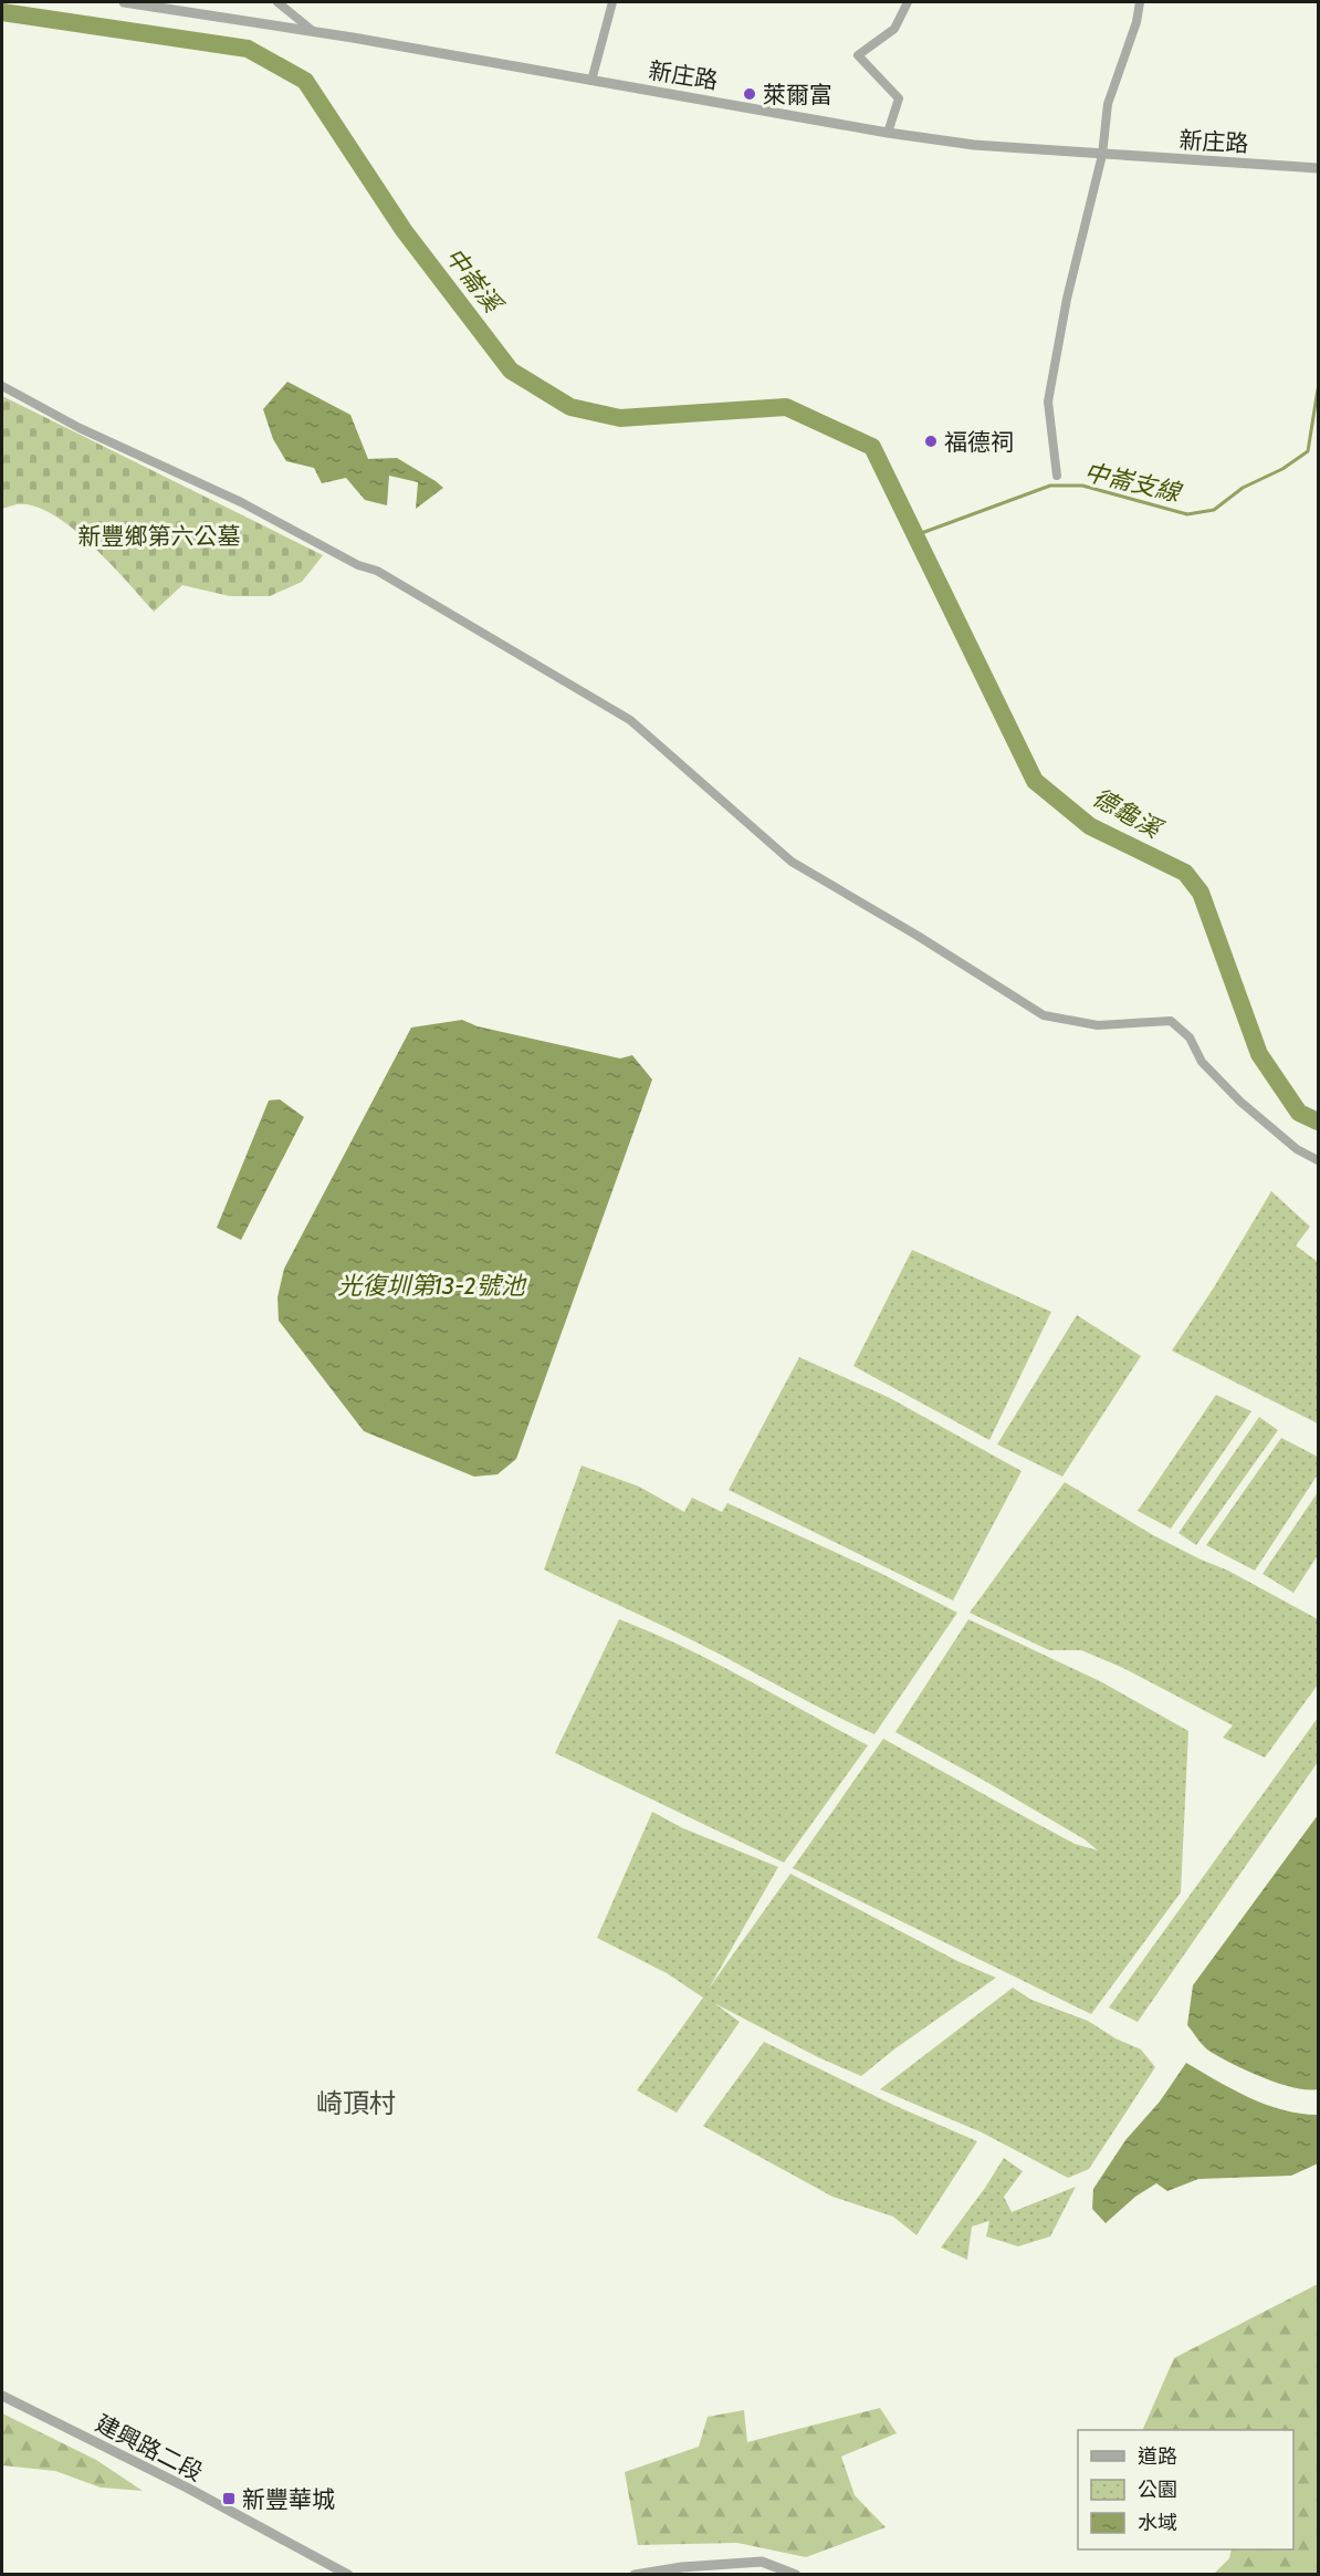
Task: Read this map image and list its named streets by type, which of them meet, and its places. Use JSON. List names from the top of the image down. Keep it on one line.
{"streets":{"street":["新庄路","建興路二段"]},"districts":["崎頂村"],"water":["中崙溪","中崙支線","德龜溪","光復圳第13-2號池"],"parks":["新豐鄉第六公墓"],"places":{"other":["萊爾富","福德祠"],"transit":["新豐華城"]},"legend":["道路","公園","水域"]}
